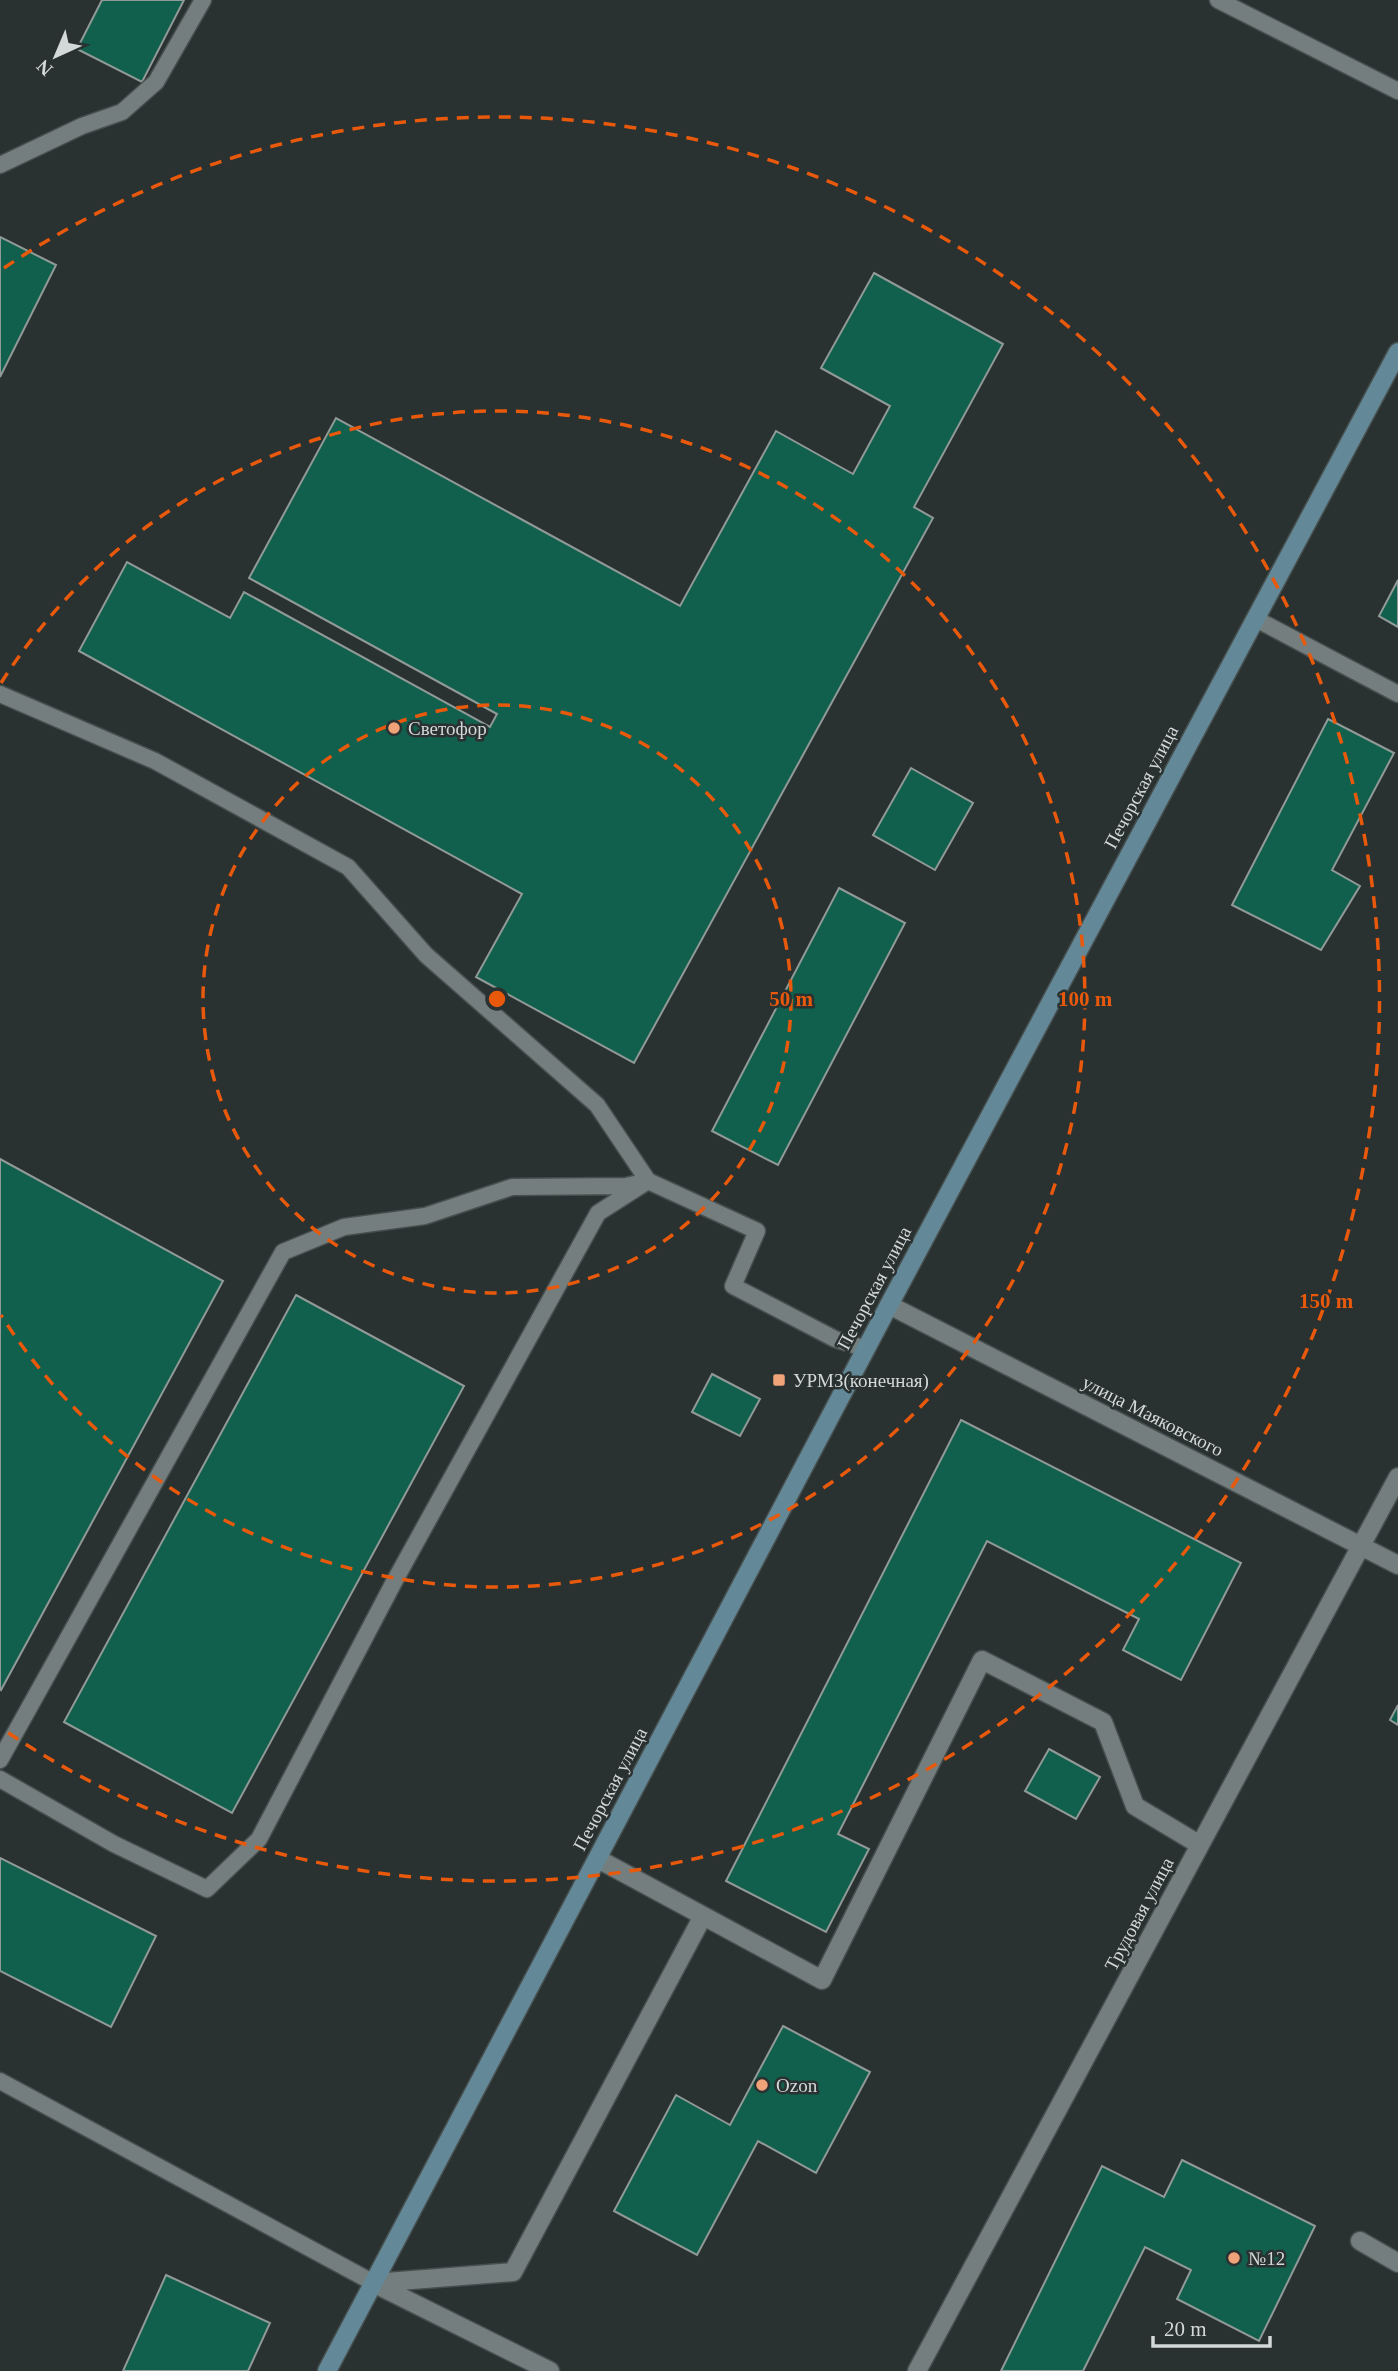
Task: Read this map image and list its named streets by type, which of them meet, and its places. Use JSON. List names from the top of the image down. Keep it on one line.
{"streets":{"street":["Печорская улица","улица Маяковского","Трудовая улица"]},"crossings":[["Печорская улица","улица Маяковского"],["улица Маяковского","Трудовая улица"]],"places":{"other":["Светофор","Ozon","№12"],"transit":["УРМЗ(конечная)"]},"scale_bar":"20 m","north":"bottom left","rings":["50 m","100 m","150 m"]}
